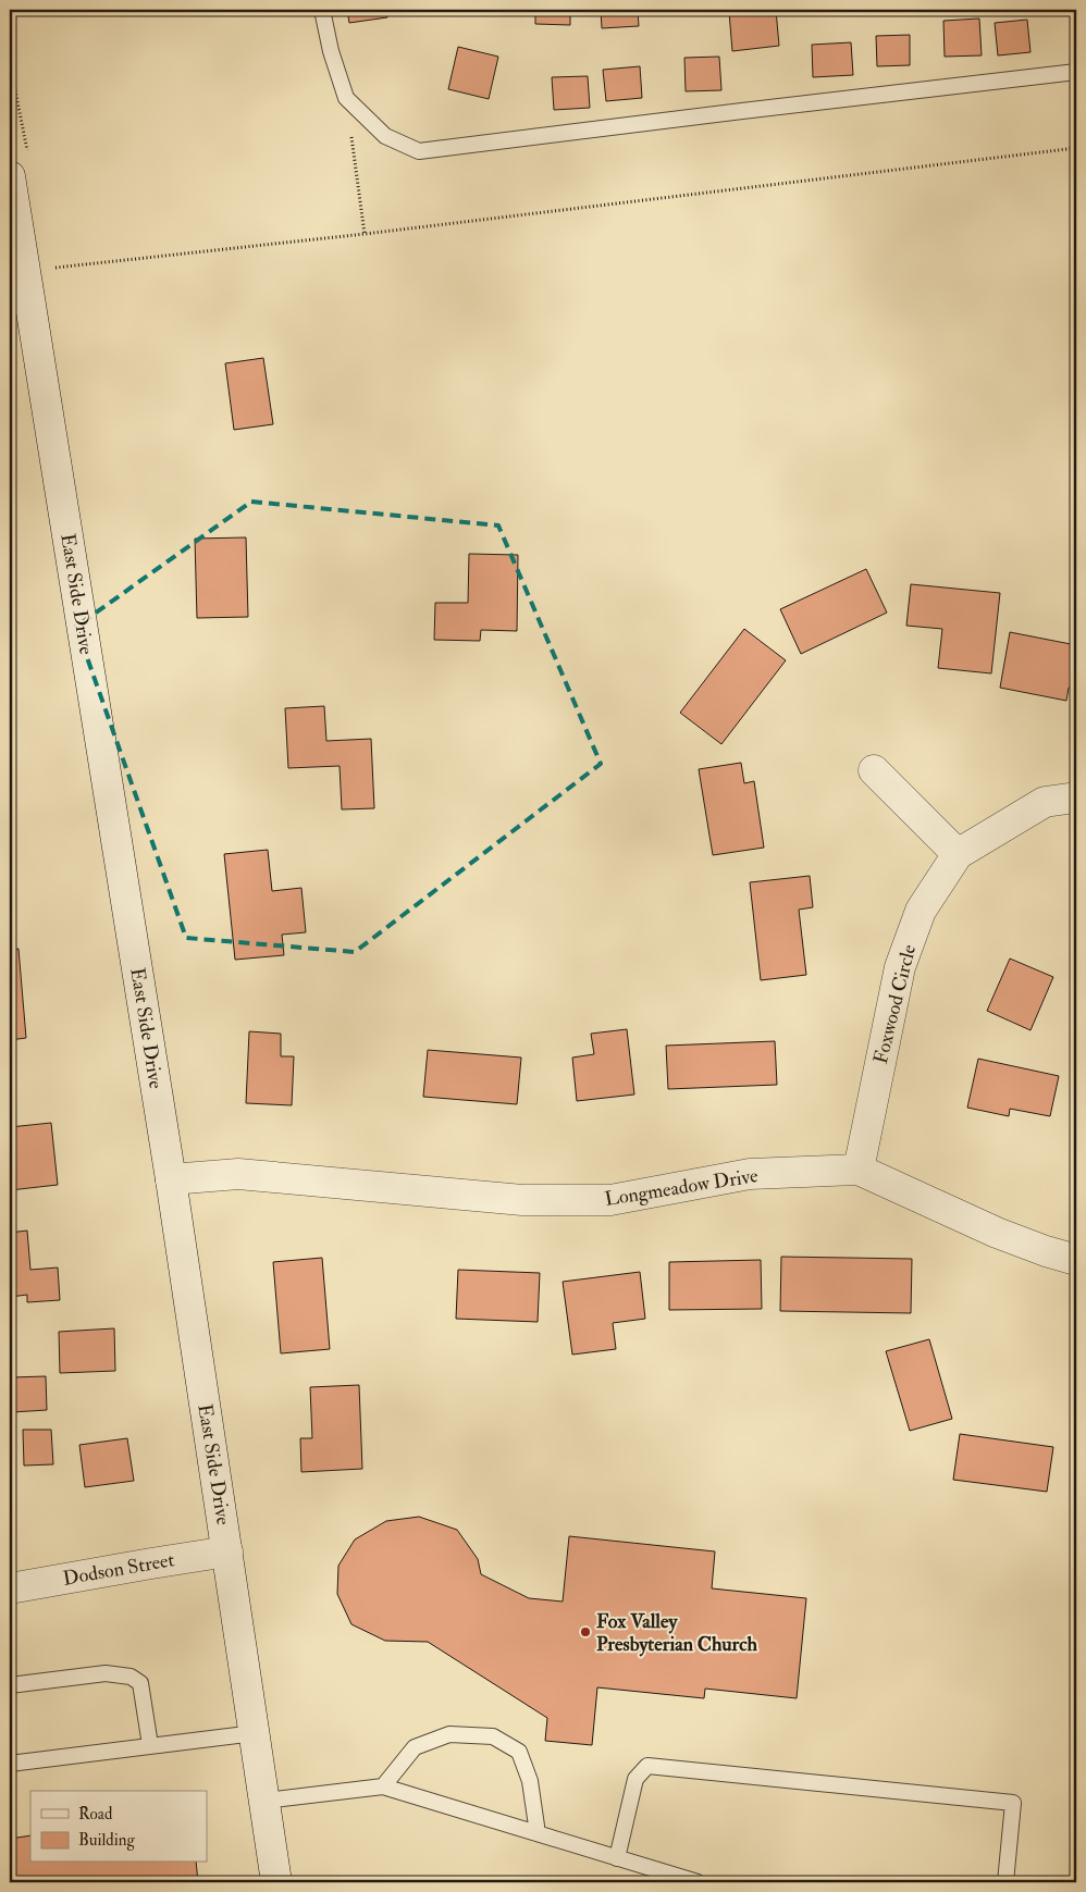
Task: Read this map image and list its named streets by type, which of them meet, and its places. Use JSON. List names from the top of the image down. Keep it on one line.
{"streets":{"street":["East Side Drive","Foxwood Circle","Longmeadow Drive","Dodson Street"]},"crossings":[["East Side Drive","Longmeadow Drive"],["East Side Drive","Dodson Street"],["Foxwood Circle","Longmeadow Drive"]],"places":["Fox Valley Presbyterian Church"],"legend":["Road","Building"]}
